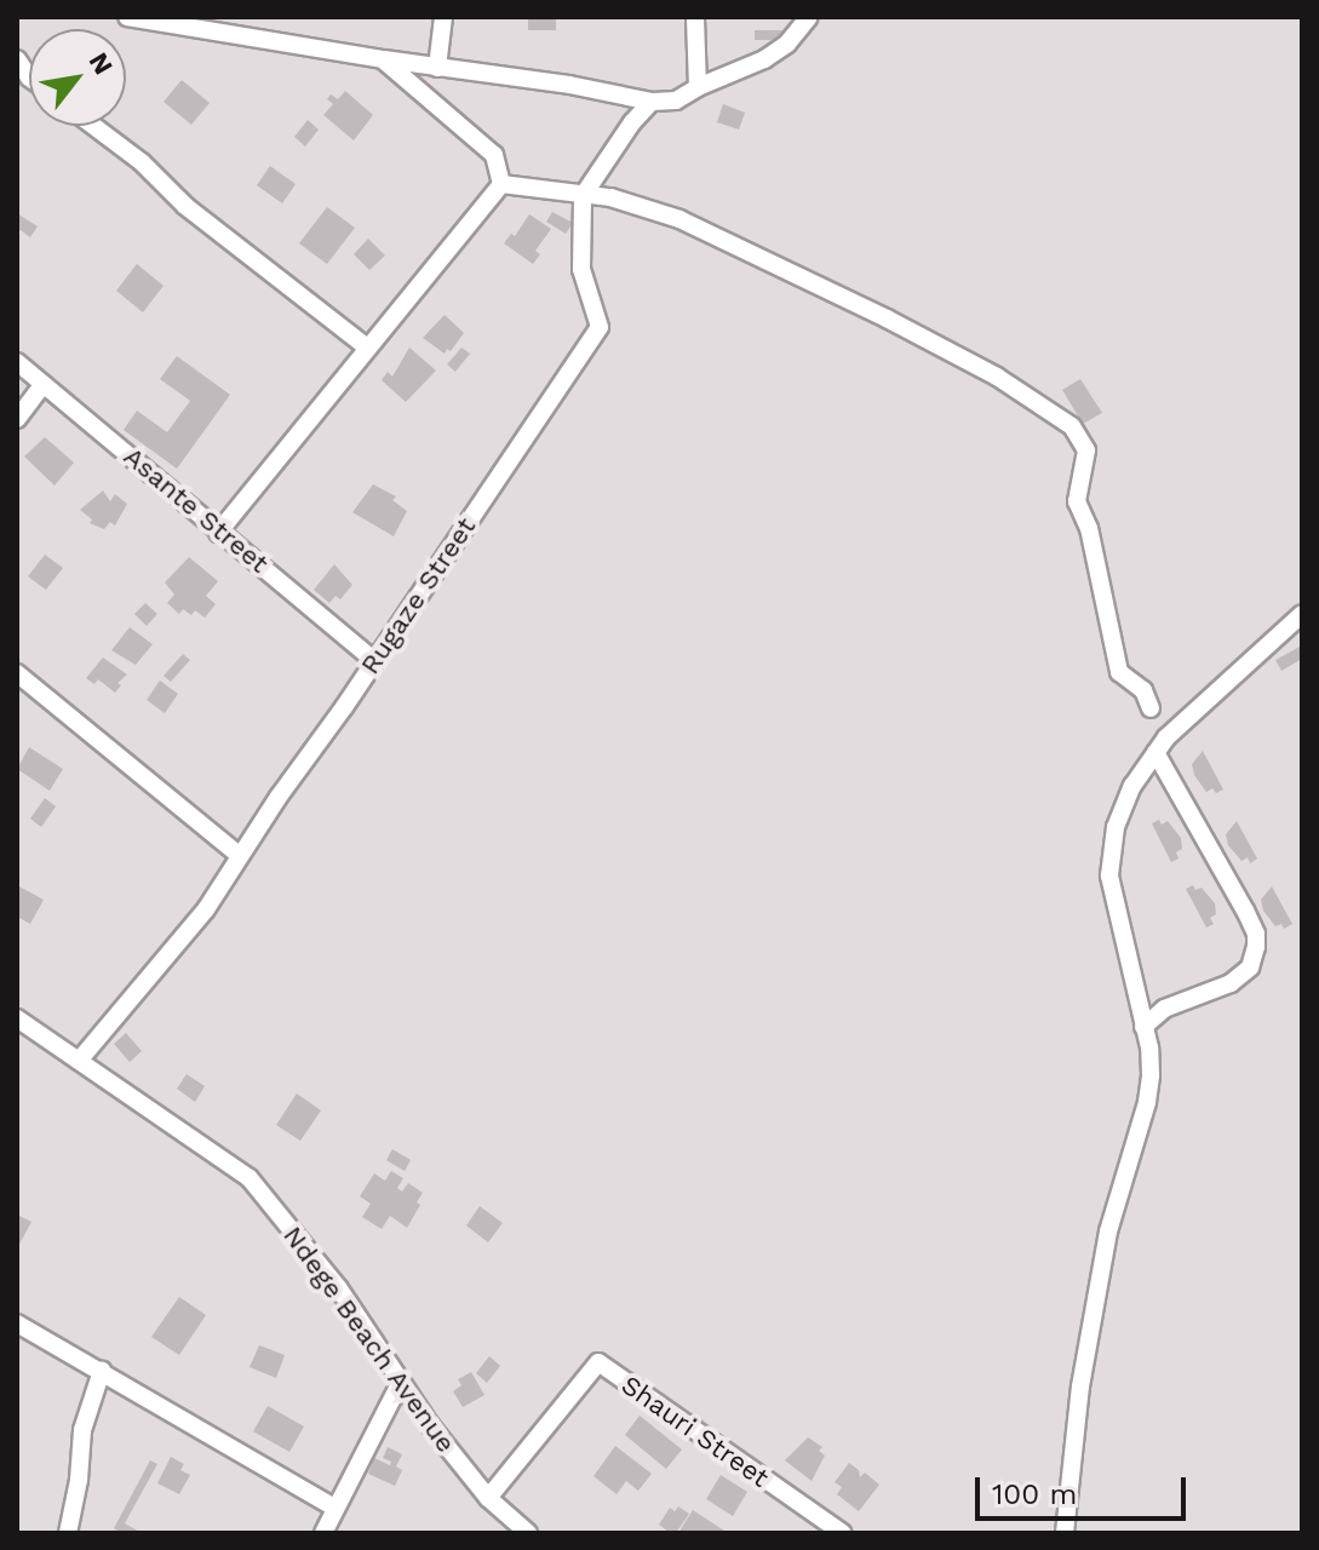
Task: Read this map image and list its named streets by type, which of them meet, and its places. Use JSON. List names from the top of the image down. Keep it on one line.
{"streets":{"street":["Asante Street","Rugaze Street","Ndege Beach Avenue","Shauri Street"]},"crossings":[["Asante Street","Rugaze Street"],["Rugaze Street","Ndege Beach Avenue"],["Ndege Beach Avenue","Shauri Street"]],"scale_bar":"100 m","north":"top right"}
